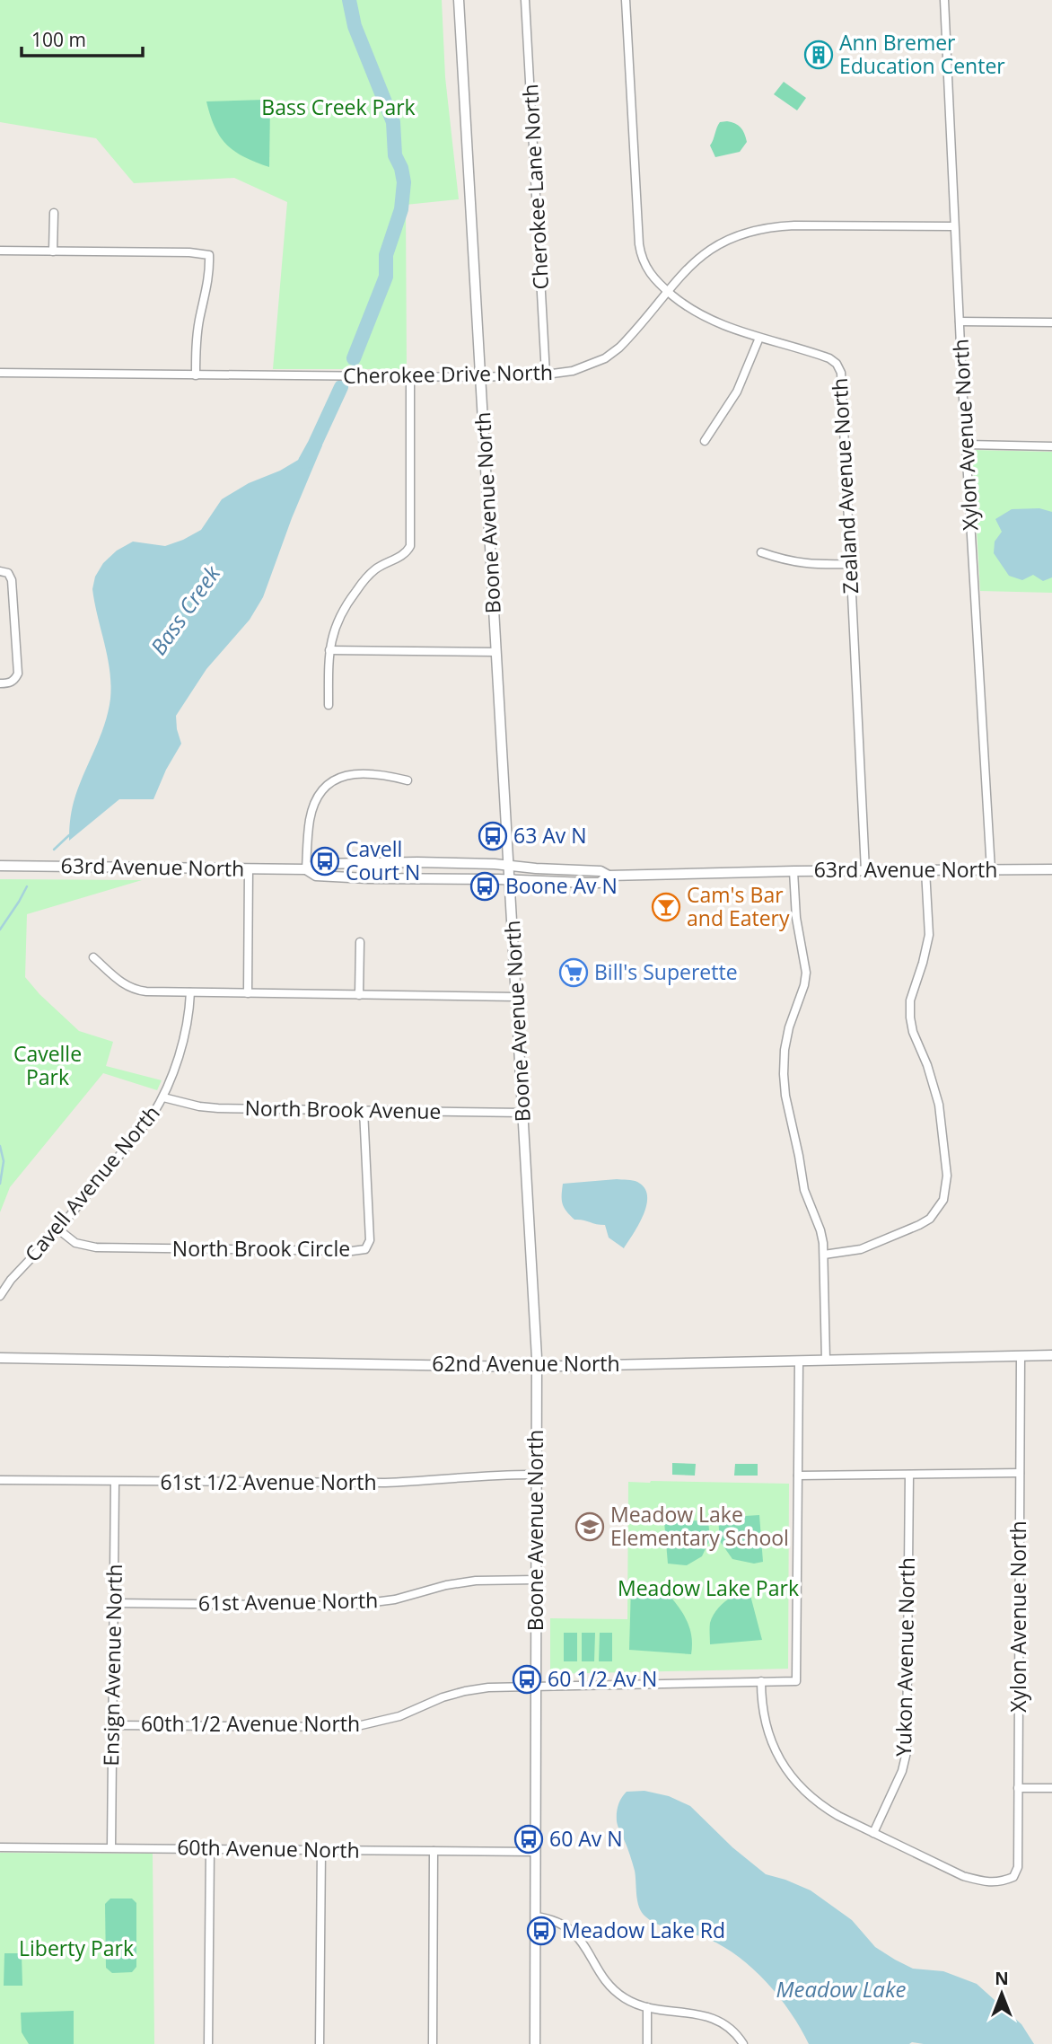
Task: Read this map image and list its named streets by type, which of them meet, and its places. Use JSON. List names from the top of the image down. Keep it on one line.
{"streets":{"street":["Cherokee Lane North","Cherokee Drive North","Xylon Avenue North","Zealand Avenue North","Boone Avenue North","63rd Avenue North","North Brook Avenue","Cavell Avenue North","North Brook Circle","62nd Avenue North","61st 1/2 Avenue North","61st Avenue North","Yukon Avenue North","Ensign Avenue North","60th 1/2 Avenue North","60th Avenue North"]},"crossings":[["Cherokee Lane North","Cherokee Drive North"],["Cherokee Drive North","Xylon Avenue North"],["Cherokee Drive North","Zealand Avenue North"],["Cherokee Drive North","Boone Avenue North"],["Xylon Avenue North","63rd Avenue North"],["Xylon Avenue North","62nd Avenue North"],["Xylon Avenue North","Yukon Avenue North"],["Zealand Avenue North","63rd Avenue North"],["Boone Avenue North","63rd Avenue North"],["Boone Avenue North","North Brook Avenue"],["Boone Avenue North","62nd Avenue North"],["Boone Avenue North","61st 1/2 Avenue North"],["Boone Avenue North","61st Avenue North"],["Boone Avenue North","60th 1/2 Avenue North"],["Boone Avenue North","60th Avenue North"],["North Brook Avenue","Cavell Avenue North"],["North Brook Avenue","North Brook Circle"],["Cavell Avenue North","North Brook Circle"],["61st 1/2 Avenue North","Ensign Avenue North"],["61st Avenue North","Ensign Avenue North"],["Ensign Avenue North","60th 1/2 Avenue North"],["Ensign Avenue North","60th Avenue North"]],"water":["Bass Creek","Meadow Lake"],"parks":["Bass Creek Park","Cavelle Park","Meadow Lake Park","Liberty Park"],"places":{"building":["Ann Bremer Education Center"],"bus stop":["63 Av N","Cavell Court N","Boone Av N","60 1/2 Av N","60 Av N","Meadow Lake Rd"],"bar":["Cam's Bar and Eatery"],"supermarket":["Bill's Superette"],"school or university":["Meadow Lake Elementary School"]},"scale_bar":"100 m","north":"top"}
